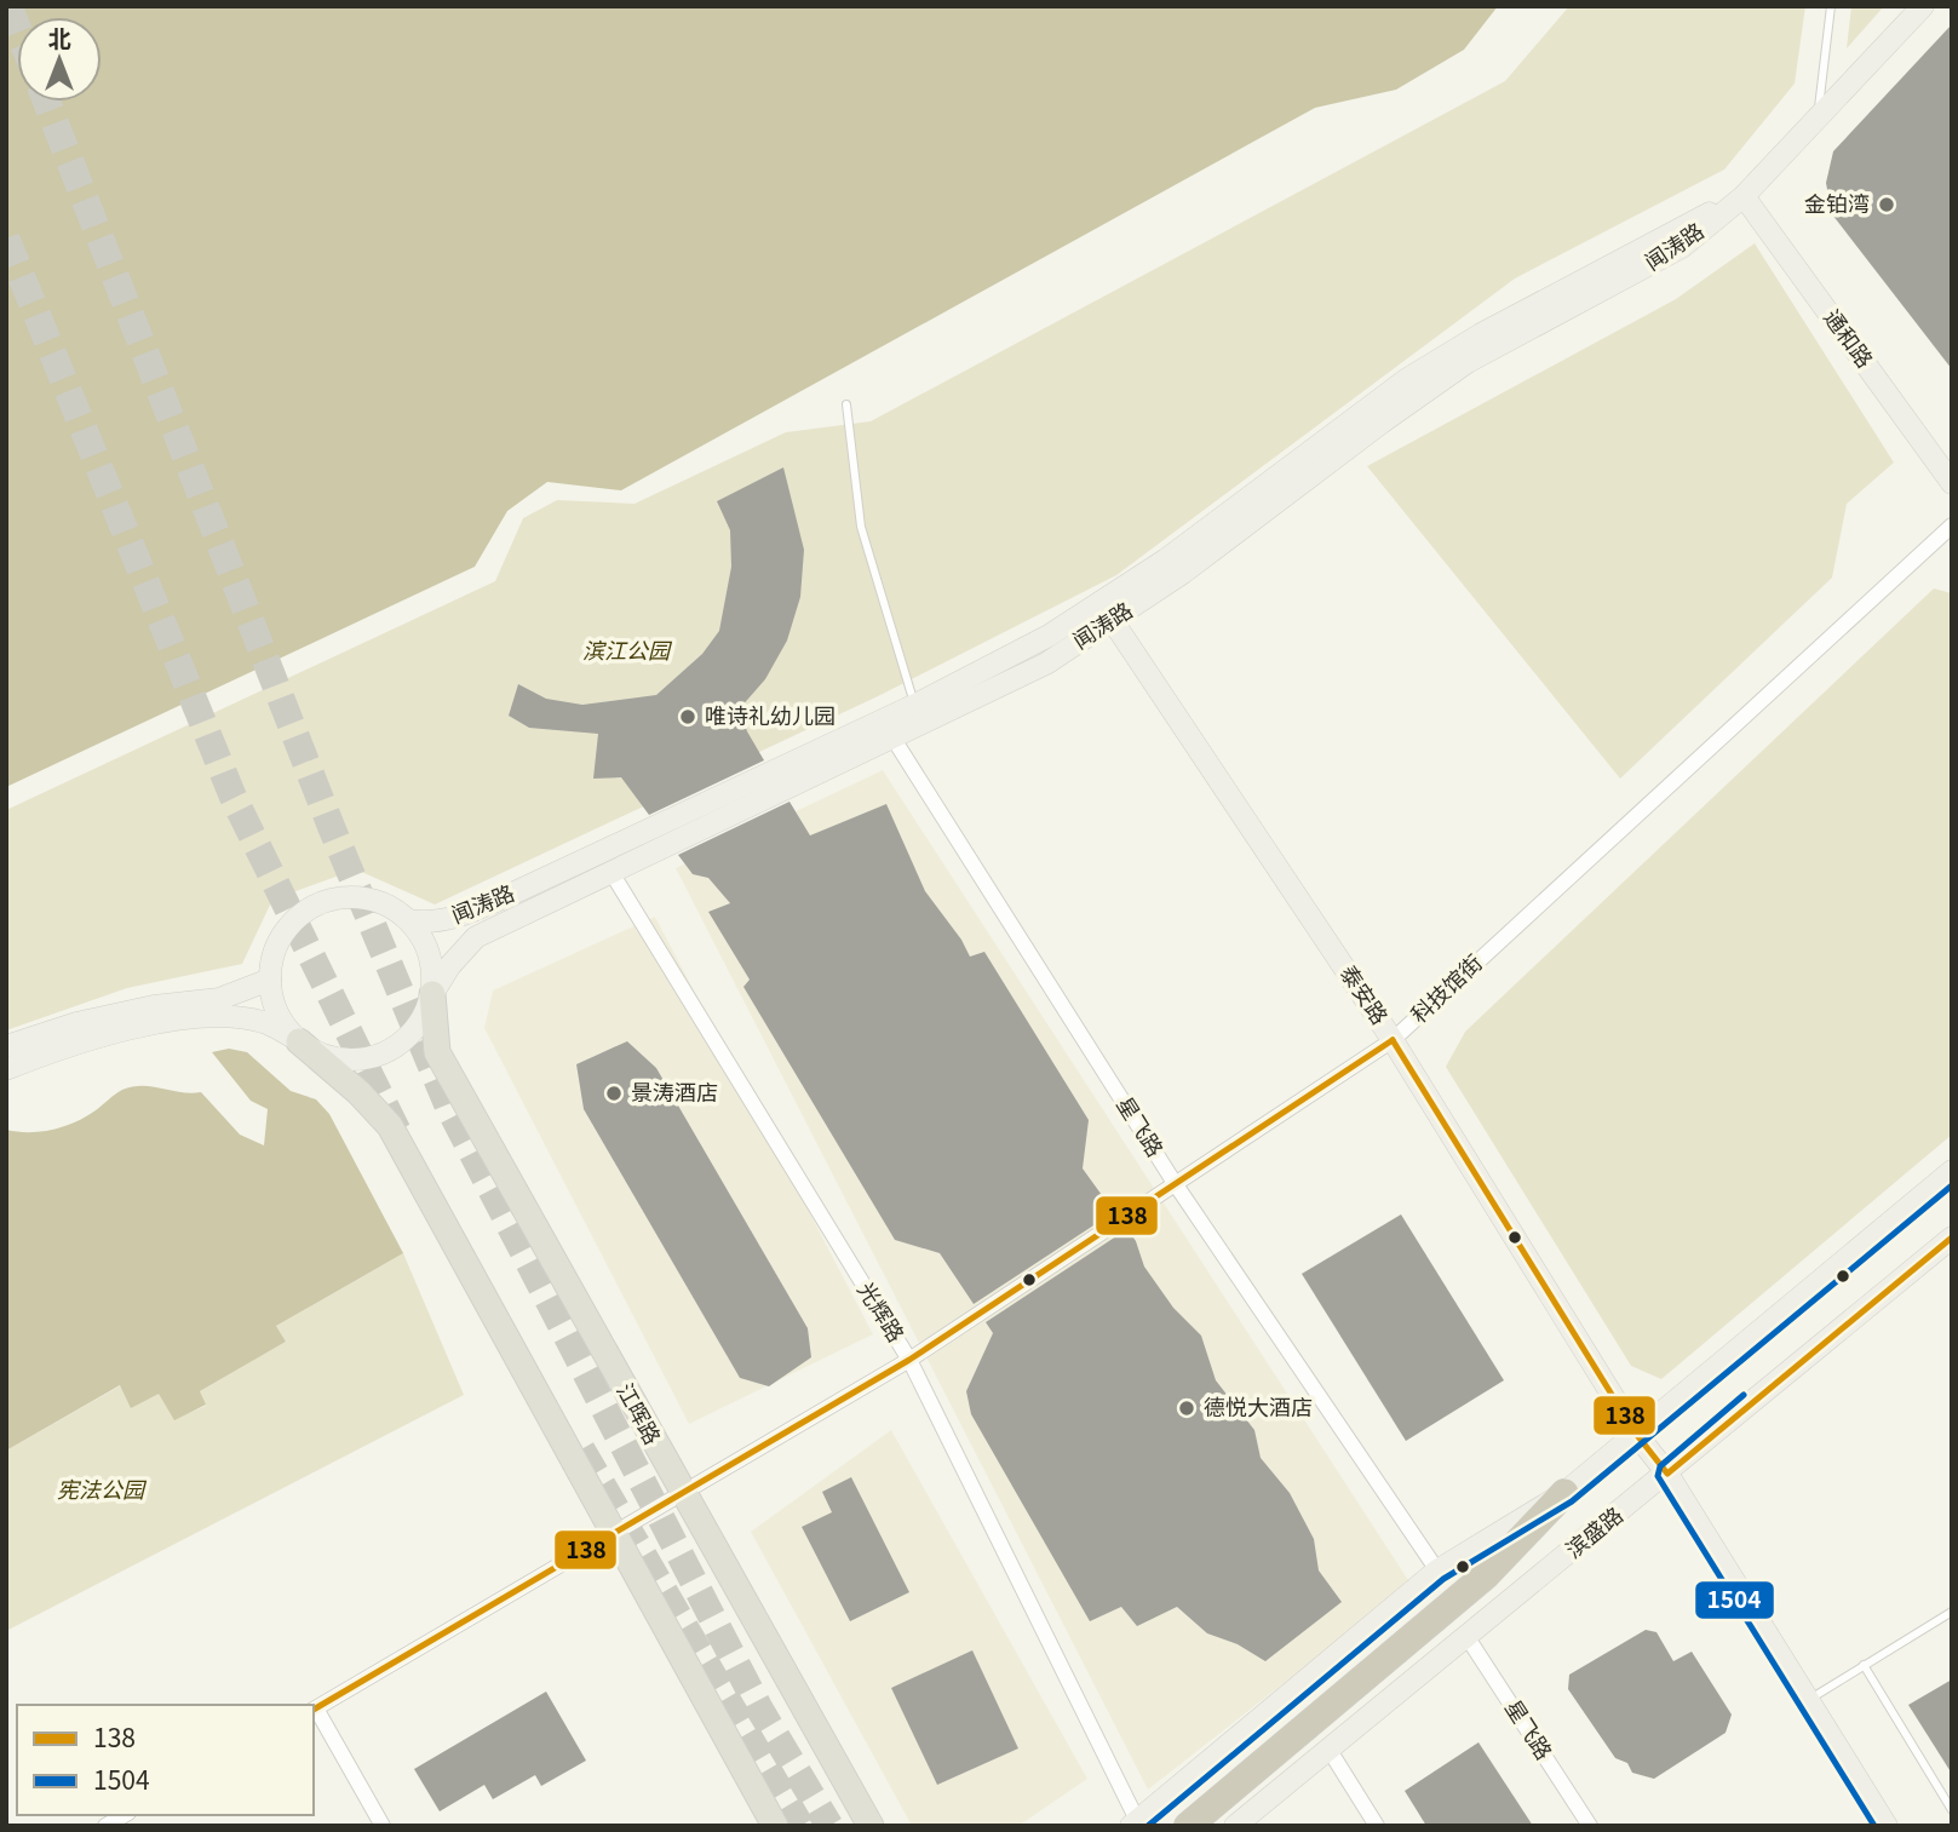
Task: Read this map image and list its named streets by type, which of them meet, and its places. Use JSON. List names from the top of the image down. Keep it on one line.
{"streets":{"main road":["闻涛路","通和路","泰安路","江晖路","滨盛路"],"street":["科技馆街","星飞路","光辉路"]},"crossings":[["闻涛路","通和路"],["闻涛路","泰安路"],["闻涛路","星飞路"],["闻涛路","光辉路"],["闻涛路","江晖路"],["科技馆街","泰安路"],["科技馆街","星飞路"],["科技馆街","光辉路"],["科技馆街","江晖路"],["泰安路","滨盛路"],["星飞路","滨盛路"]],"parks":["滨江公园","宪法公园"],"places":["金铂湾","唯诗礼幼儿园","景涛酒店","德悦大酒店"],"lines":["transit line 138","transit line 1504"],"legend":["138","1504"],"north":"top"}
